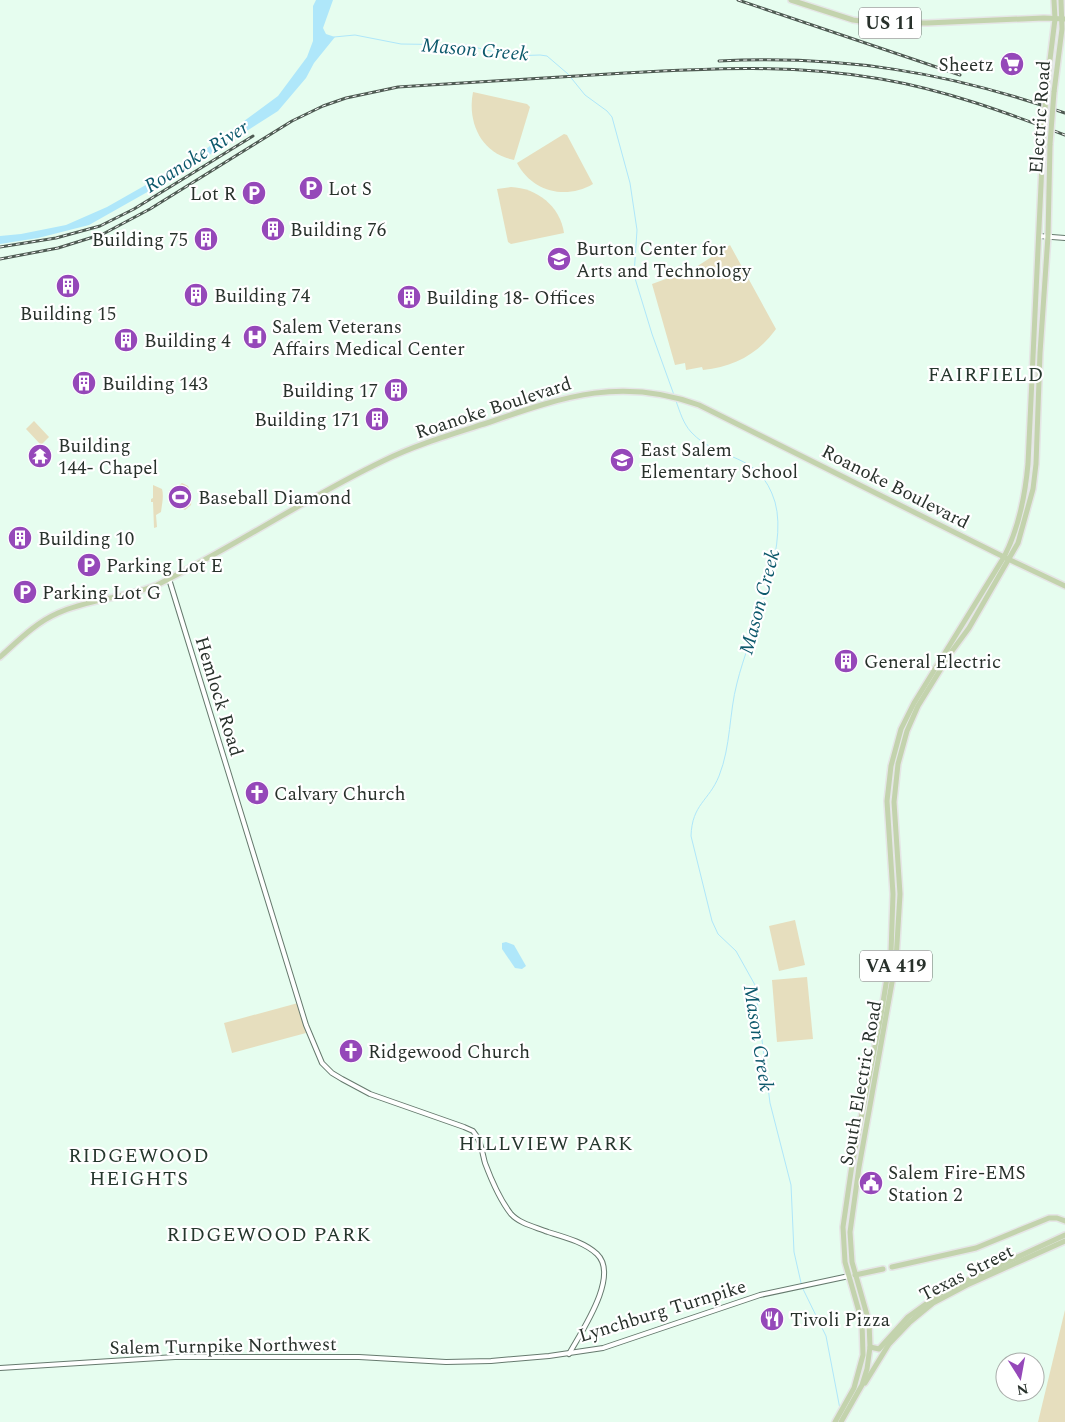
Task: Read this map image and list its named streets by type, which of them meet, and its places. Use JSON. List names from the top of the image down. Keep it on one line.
{"streets":{"main road":["US 11","Electric Road","Roanoke Boulevard","VA 419","South Electric Road","Texas Street","Lynchburg Turnpike"],"street":["Hemlock Road","Salem Turnpike Northwest"]},"crossings":[["US 11","Electric Road"],["Electric Road","South Electric Road"],["Roanoke Boulevard","Hemlock Road"],["Roanoke Boulevard","South Electric Road"],["Hemlock Road","Lynchburg Turnpike"],["South Electric Road","Texas Street"],["South Electric Road","Lynchburg Turnpike"],["Lynchburg Turnpike","Salem Turnpike Northwest"]],"districts":["FAIRFIELD","HILLVIEW PARK","RIDGEWOOD HEIGHTS","RIDGEWOOD PARK"],"water":["Mason Creek","Roanoke River"],"places":{"supermarket":["Sheetz"],"parking":["Lot S","Lot R","Parking Lot E","Parking Lot G"],"building":["Building 76","Building 75","Building 15","Building 74","Building 18- Offices","Building 4","Building 143","Building 17","Building 171","Building 10","General Electric"],"school or university":["Burton Center for Arts and Technology","East Salem Elementary School"],"hospital":["Salem Veterans Affairs Medical Center"],"temple":["Building 144- Chapel"],"sports":["Baseball Diamond"],"church":["Calvary Church","Ridgewood Church"],"public building":["Salem Fire-EMS Station 2"],"restaurant":["Tivoli Pizza"]},"north":"bottom"}
